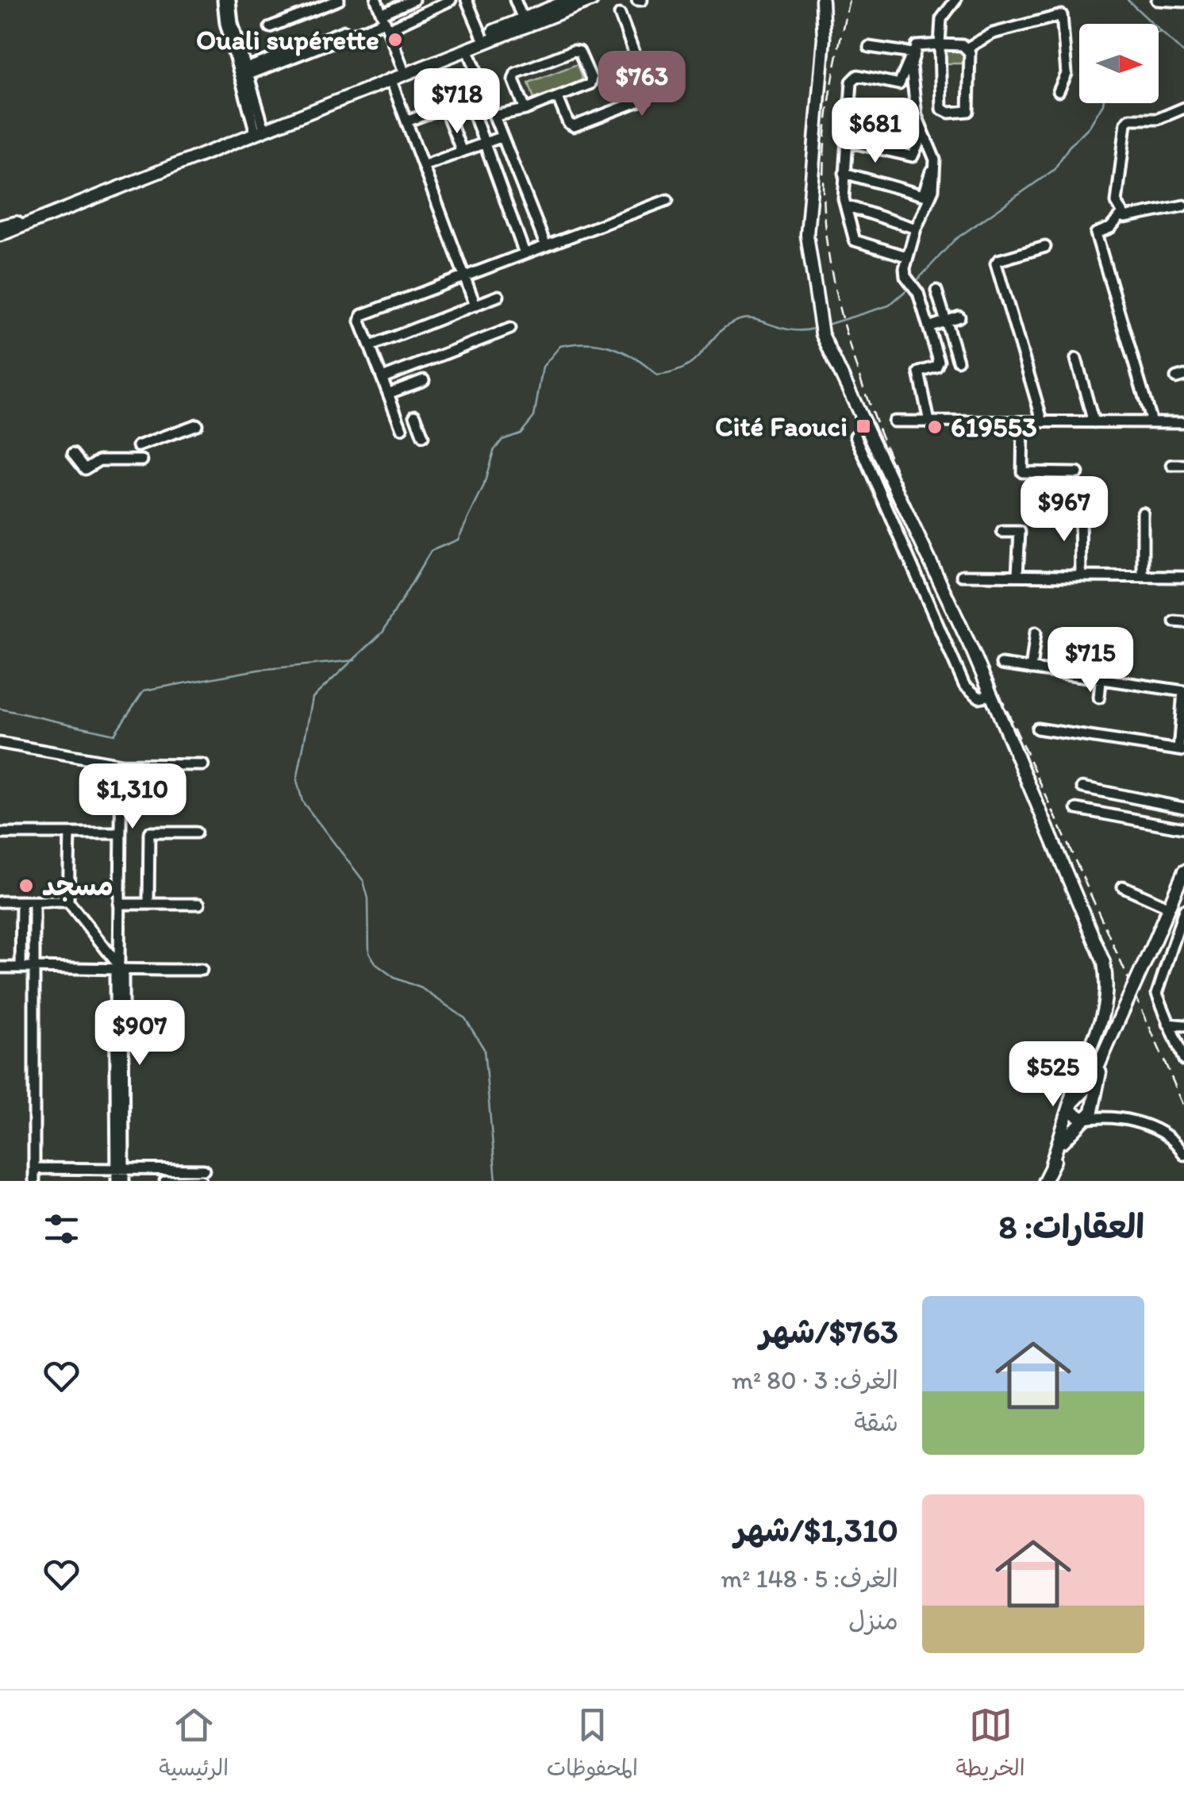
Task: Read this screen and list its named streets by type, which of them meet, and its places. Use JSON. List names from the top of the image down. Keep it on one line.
{"places":{"other":["Ouali supérette","619553","مسجد"],"transit":["Cité Faouci"]},"north":"right","page":{"price":["$763","$718","$681","$967","$715","$1,310","$907","$525"],"heading":"العقارات: 8","list":[{"name":"$763/شهر","note":"الغرف: 3 · 80 m² · شقة"},{"name":"$1,310/شهر","note":"الغرف: 5 · 148 m² · منزل"}],"tabs":["الخريطة","المحفوظات","الرئيسية"]}}
